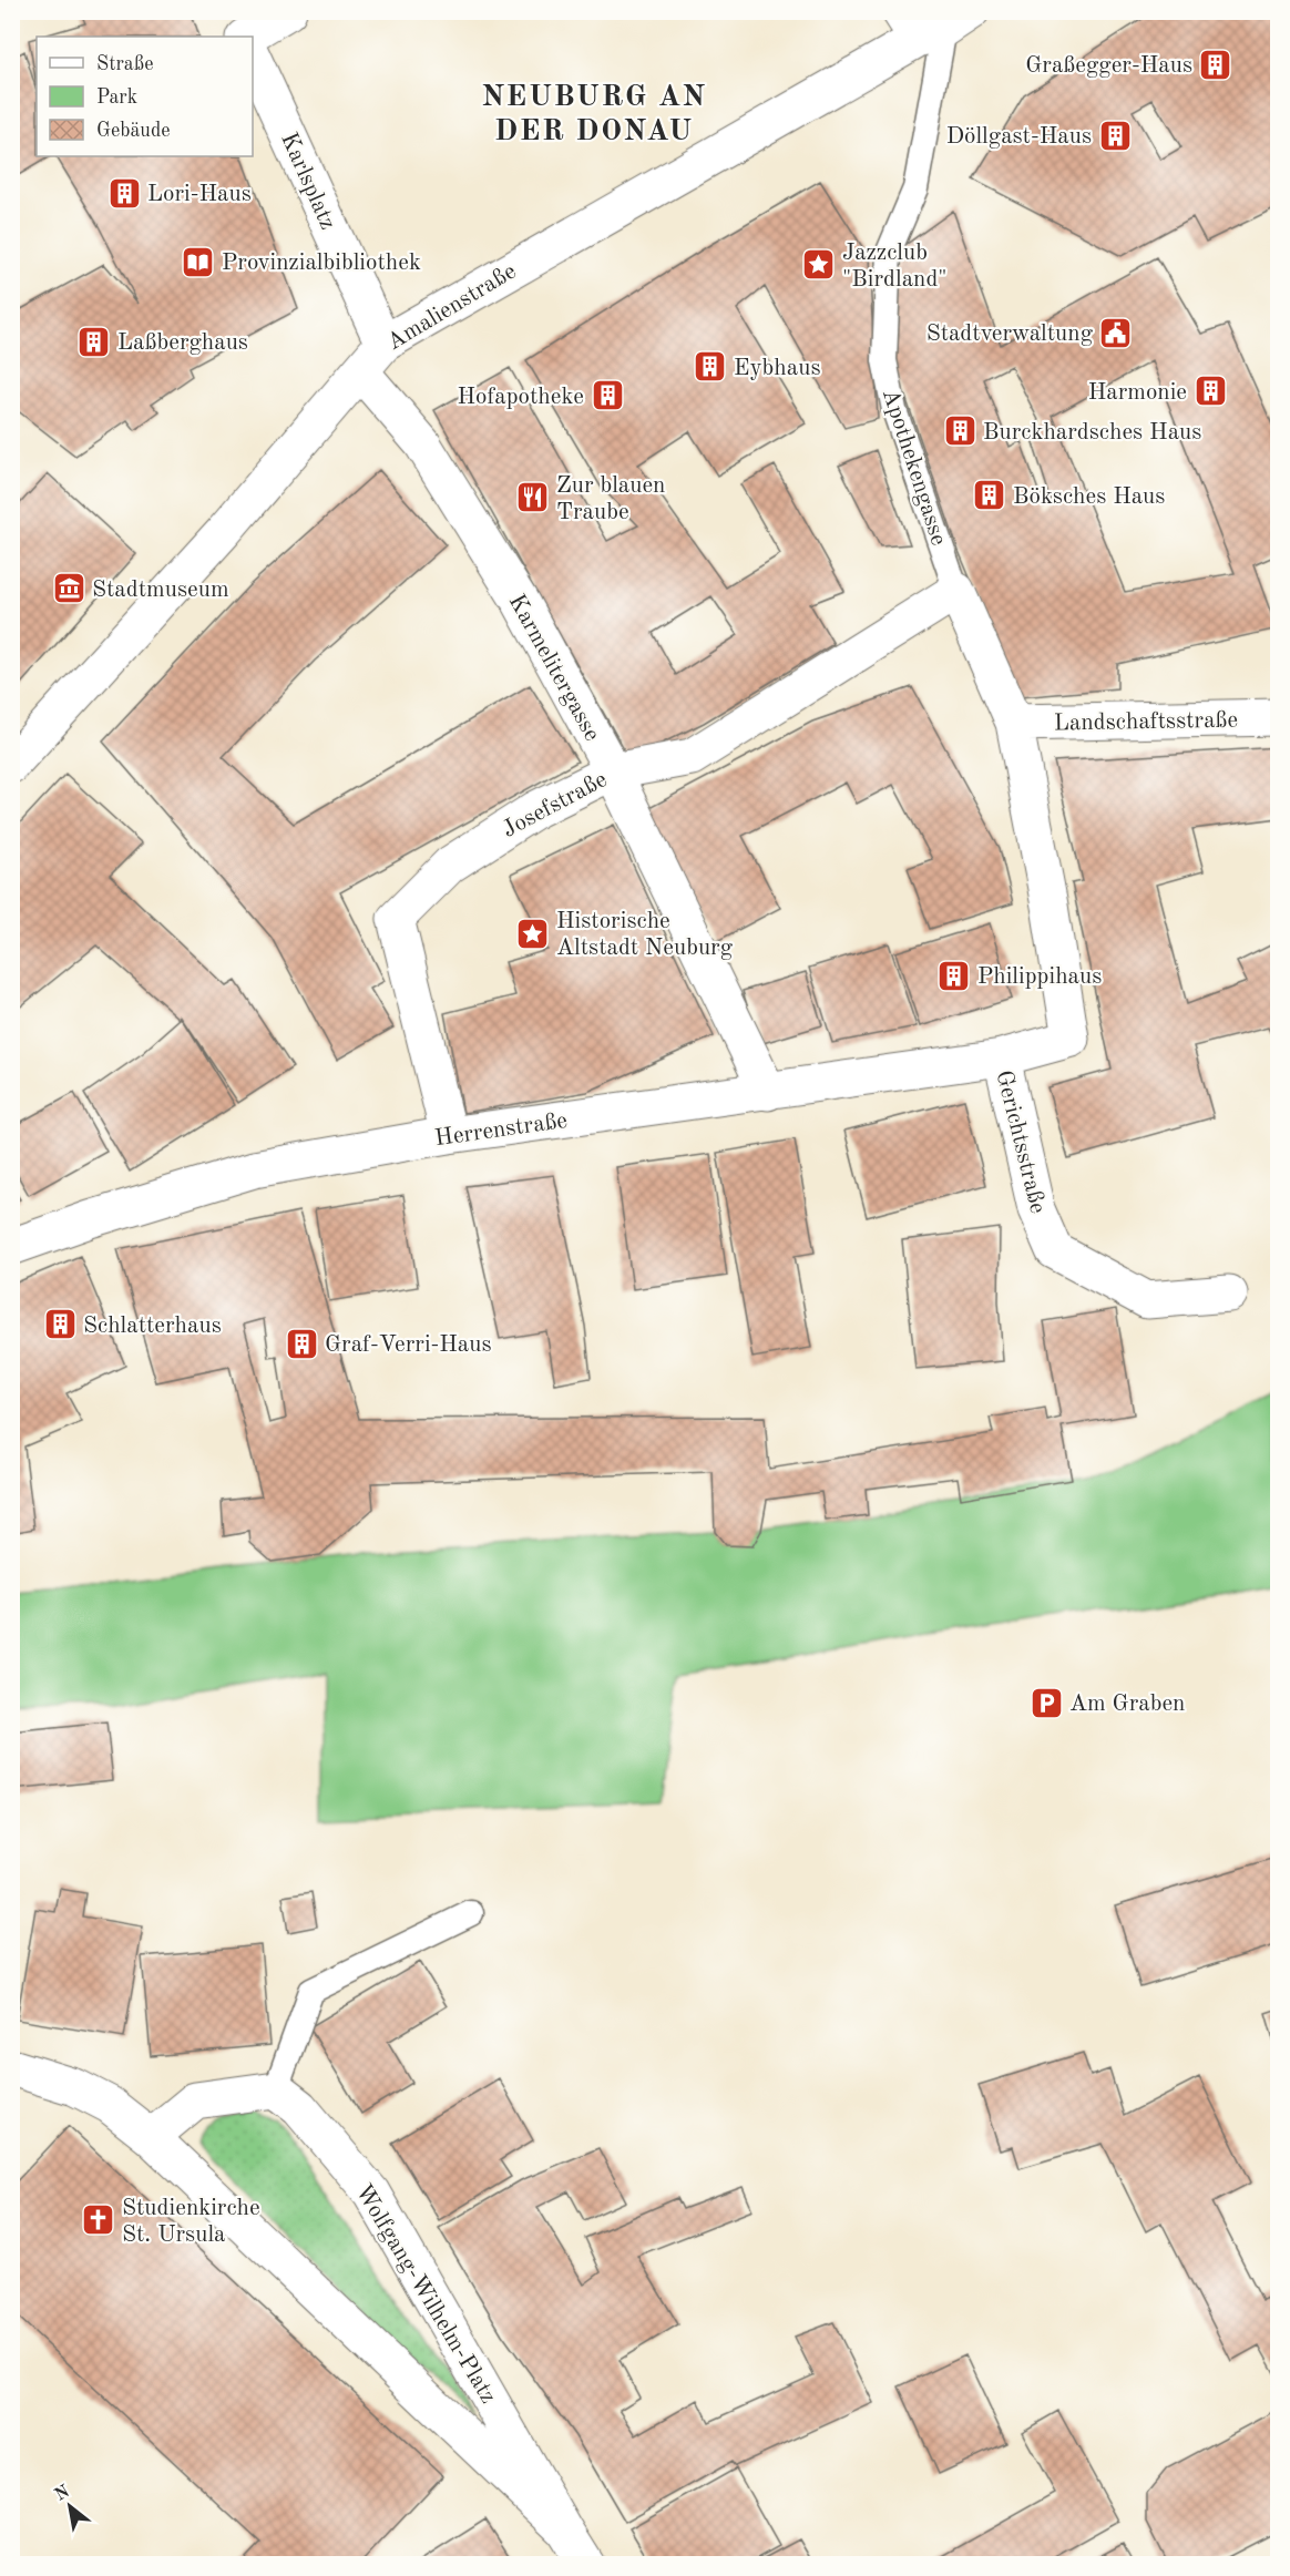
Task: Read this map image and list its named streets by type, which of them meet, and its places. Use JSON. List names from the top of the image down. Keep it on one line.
{"streets":{"street":["Karlsplatz","Amalienstraße","Karmelitergasse","Landschaftsstraße","Josefstraße","Herrenstraße","Gerichtsstraße","Wolfgang-Wilhelm-Platz"],"lane":["Apothekengasse"]},"crossings":[["Karlsplatz","Amalienstraße"],["Amalienstraße","Apothekengasse"],["Amalienstraße","Karmelitergasse"],["Apothekengasse","Josefstraße"],["Apothekengasse","Gerichtsstraße"],["Karmelitergasse","Josefstraße"],["Karmelitergasse","Herrenstraße"],["Landschaftsstraße","Gerichtsstraße"],["Josefstraße","Herrenstraße"],["Josefstraße","Gerichtsstraße"],["Herrenstraße","Gerichtsstraße"]],"districts":["NEUBURG AN DER DONAU"],"places":{"building":["Graßegger-Haus","Döllgast-Haus","Lori-Haus","Laßberghaus","Eybhaus","Harmonie","Hofapotheke","Burckhardsches Haus","Böksches Haus","Philippihaus","Schlatterhaus","Graf-Verri-Haus"],"library":["Provinzialbibliothek"],"place":["Jazzclub \"Birdland\"","Historische Altstadt Neuburg"],"public building":["Stadtverwaltung"],"restaurant":["Zur blauen Traube"],"museum":["Stadtmuseum"],"parking":["Am Graben"],"church":["Studienkirche St. Ursula"]},"legend":["Straße","Park","Gebäude"],"north":"top left"}
